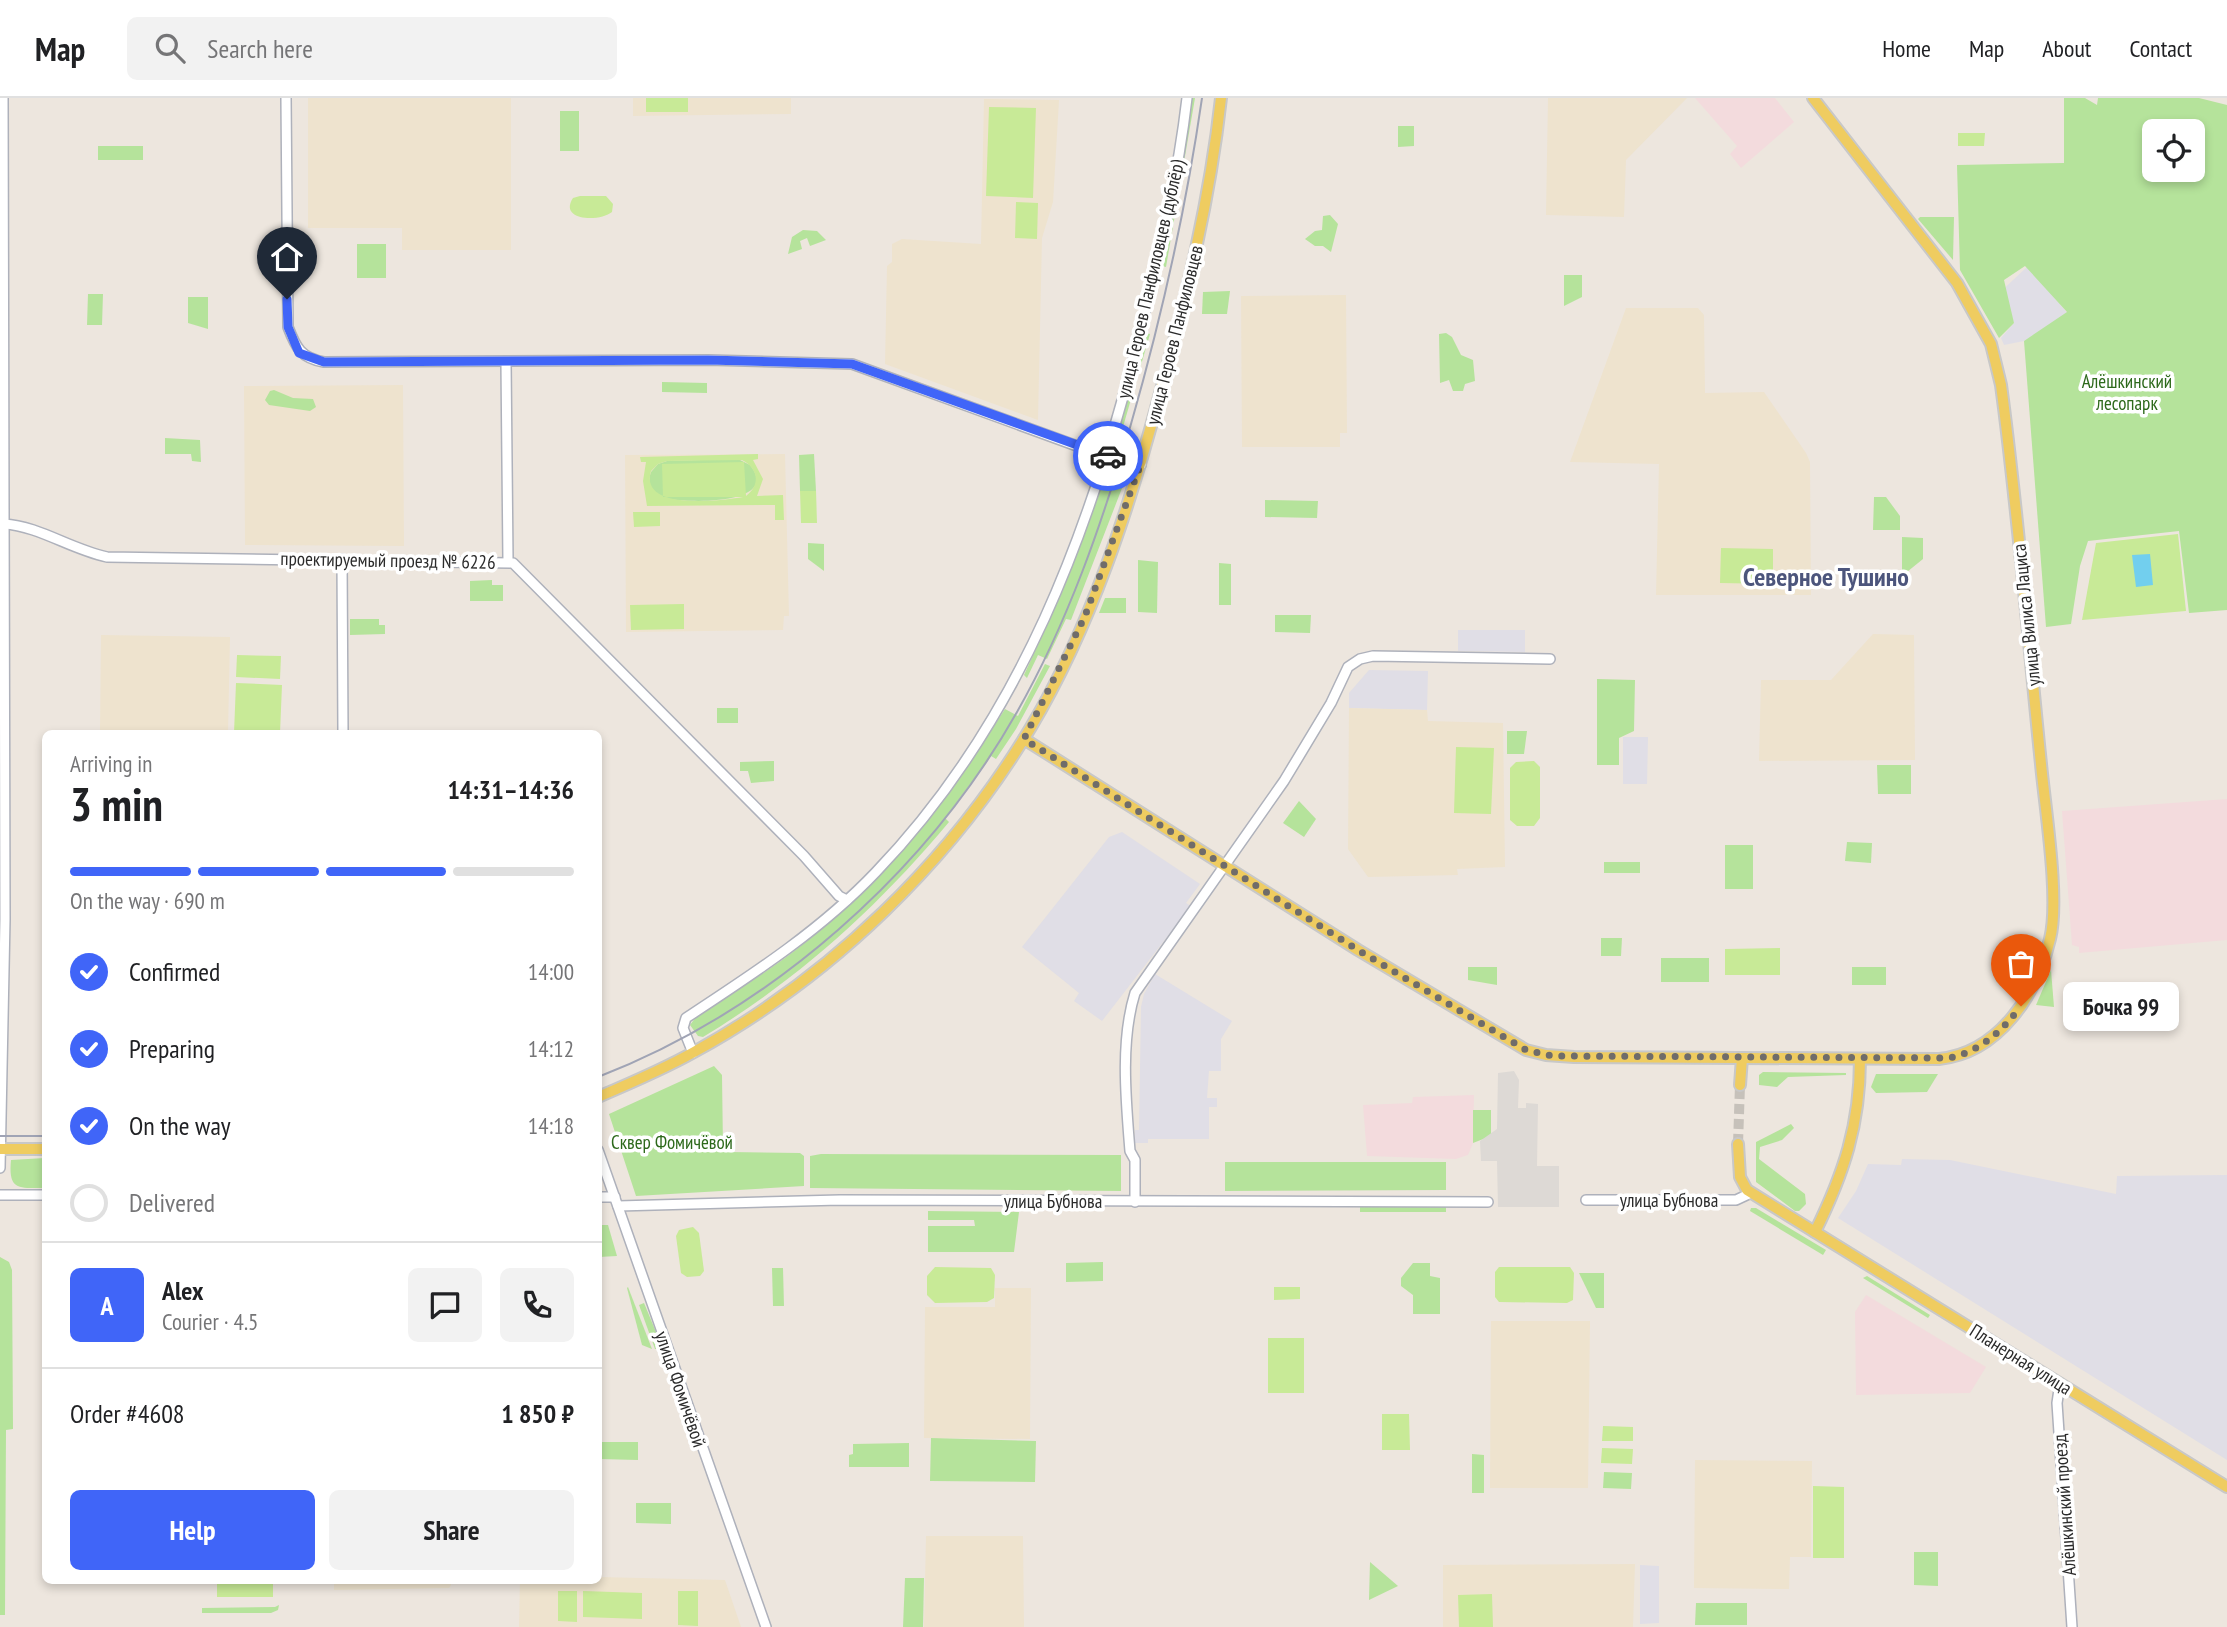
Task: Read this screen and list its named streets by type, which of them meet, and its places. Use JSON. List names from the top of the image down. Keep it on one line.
{"streets":{"main road":["улица Героев Панфиловцев","улица Вилиса Лациса","Планерная улица"],"street":["улица Героев Панфиловцев (дублёр)","проектируемый проезд № 6226","улица Бубнова","улица Фомичёвой","Алёшкинский проезд"]},"crossings":[["улица Героев Панфиловцев (дублёр)","улица Героев Панфиловцев"],["улица Героев Панфиловцев (дублёр)","проектируемый проезд № 6226"],["улица Бубнова","Планерная улица"],["улица Бубнова","улица Фомичёвой"],["Планерная улица","Алёшкинский проезд"]],"districts":["Северное Тушино"],"parks":["Алёшкинский лесопарк","Сквер Фомичёвой"],"places":["Бочка 99"],"page":{"header":"Map","search":"Search here","nav":["Home","Map","About","Contact"],"heading":["3 min","Arriving in","14:31–14:36"],"panel":["Alex","Courier · 4.5","Order #4608","1 850 ₽"],"bar":"On the way · 690 m","list":[["Confirmed","14:00"],["Preparing","14:12"],["On the way","14:18"],"Delivered"],"bubble":"Бочка 99","round":"A","buttons":["Help","Share"]}}
